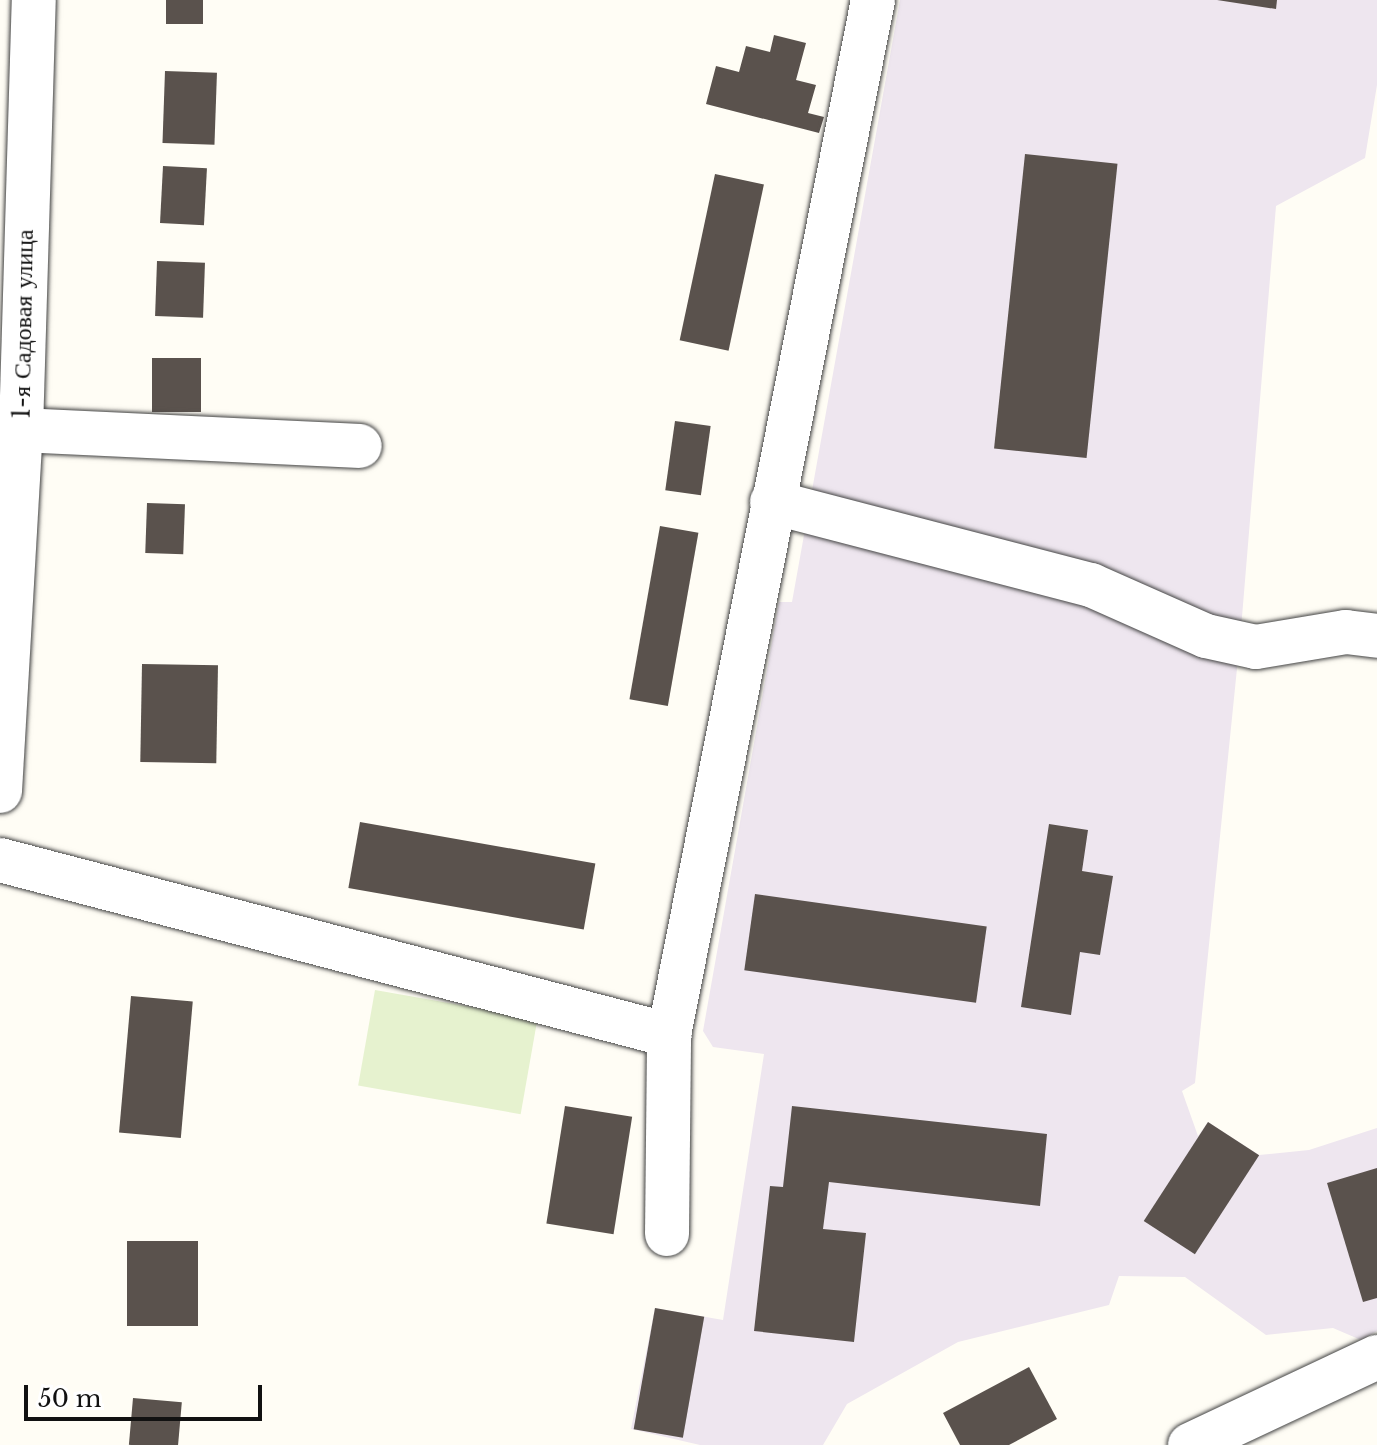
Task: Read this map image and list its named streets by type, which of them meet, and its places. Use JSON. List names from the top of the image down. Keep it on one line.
{"streets":{"street":["1-я Садовая улица"]},"scale_bar":"50 m"}
